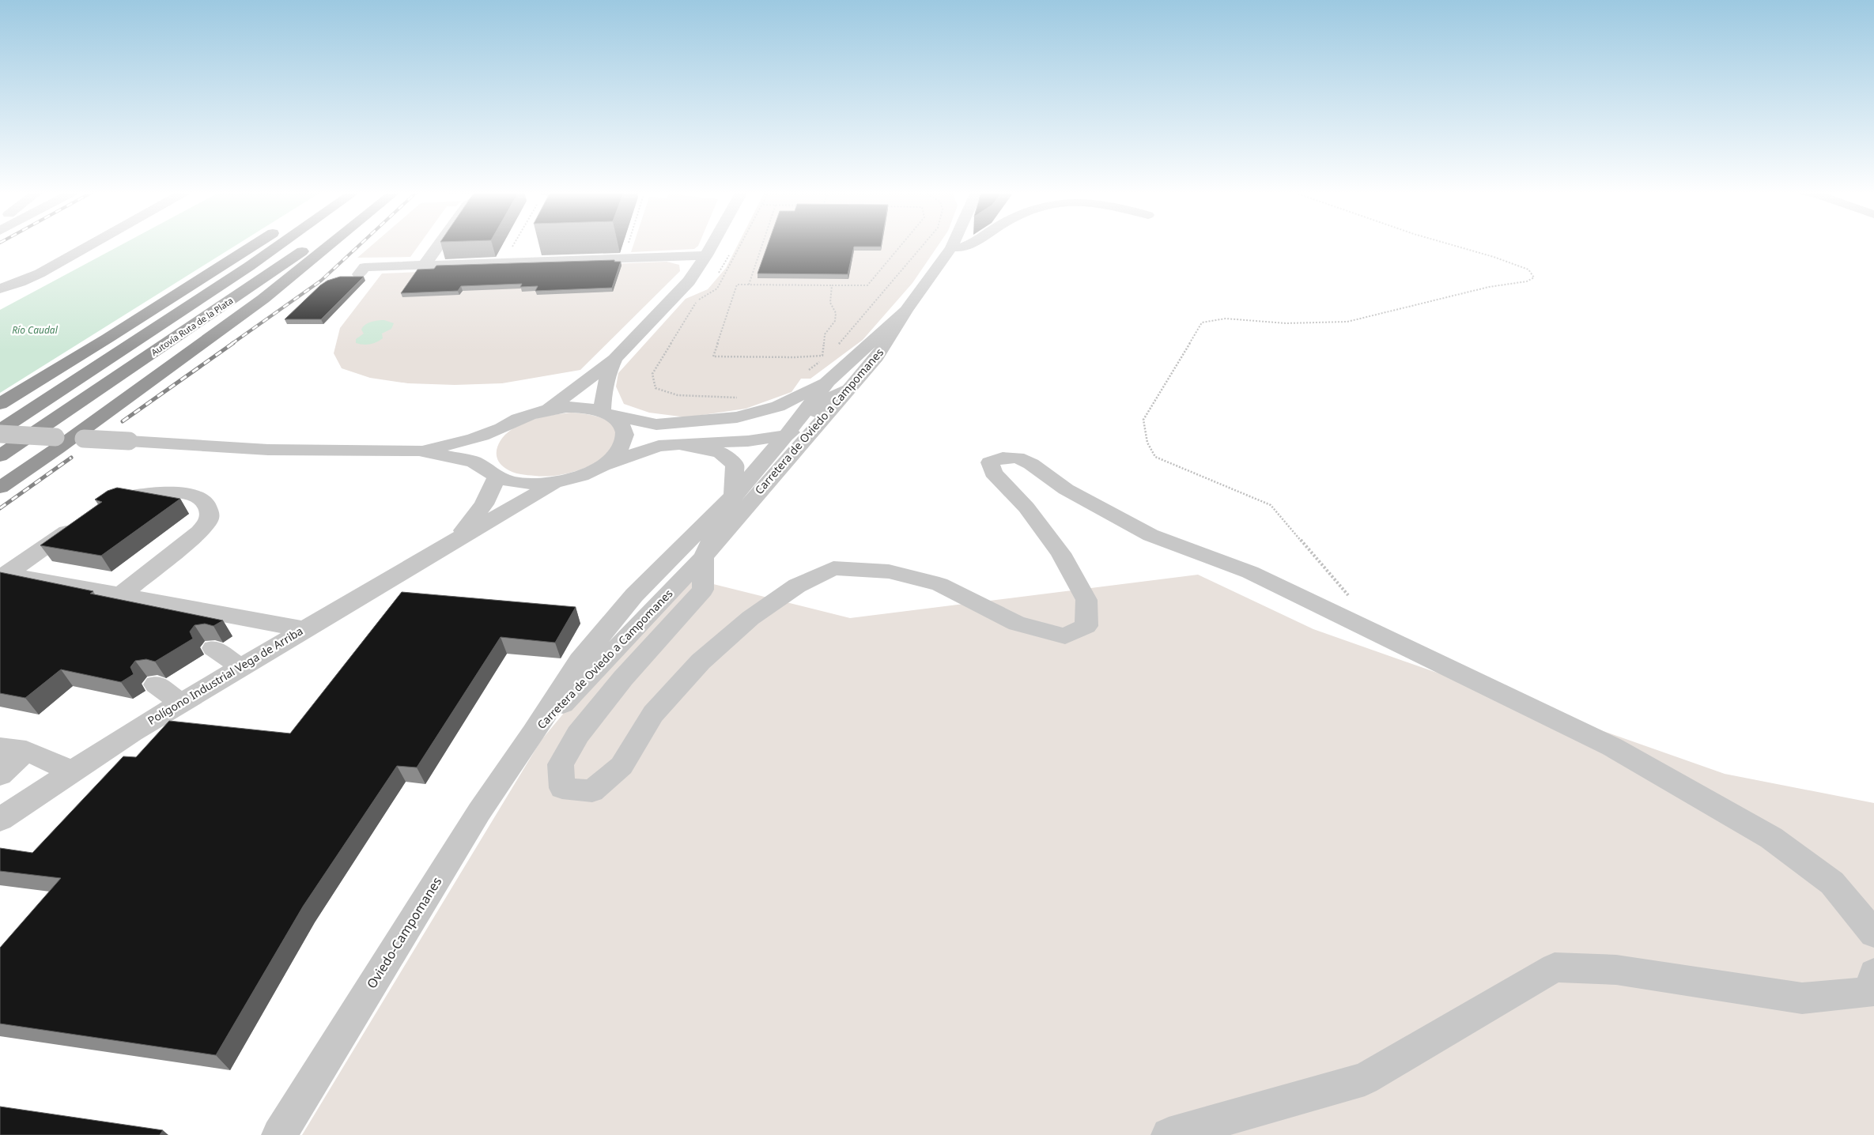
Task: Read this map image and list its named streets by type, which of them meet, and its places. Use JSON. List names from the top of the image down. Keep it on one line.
{"streets":{"highway":["Autovía Ruta de la Plata"],"street":["Carretera de Oviedo a Campomanes","Polígono Industrial Vega de Arriba","Oviedo-Campomanes"]},"crossings":[["Carretera de Oviedo a Campomanes","Oviedo-Campomanes"]],"water":["Río Caudal"]}
